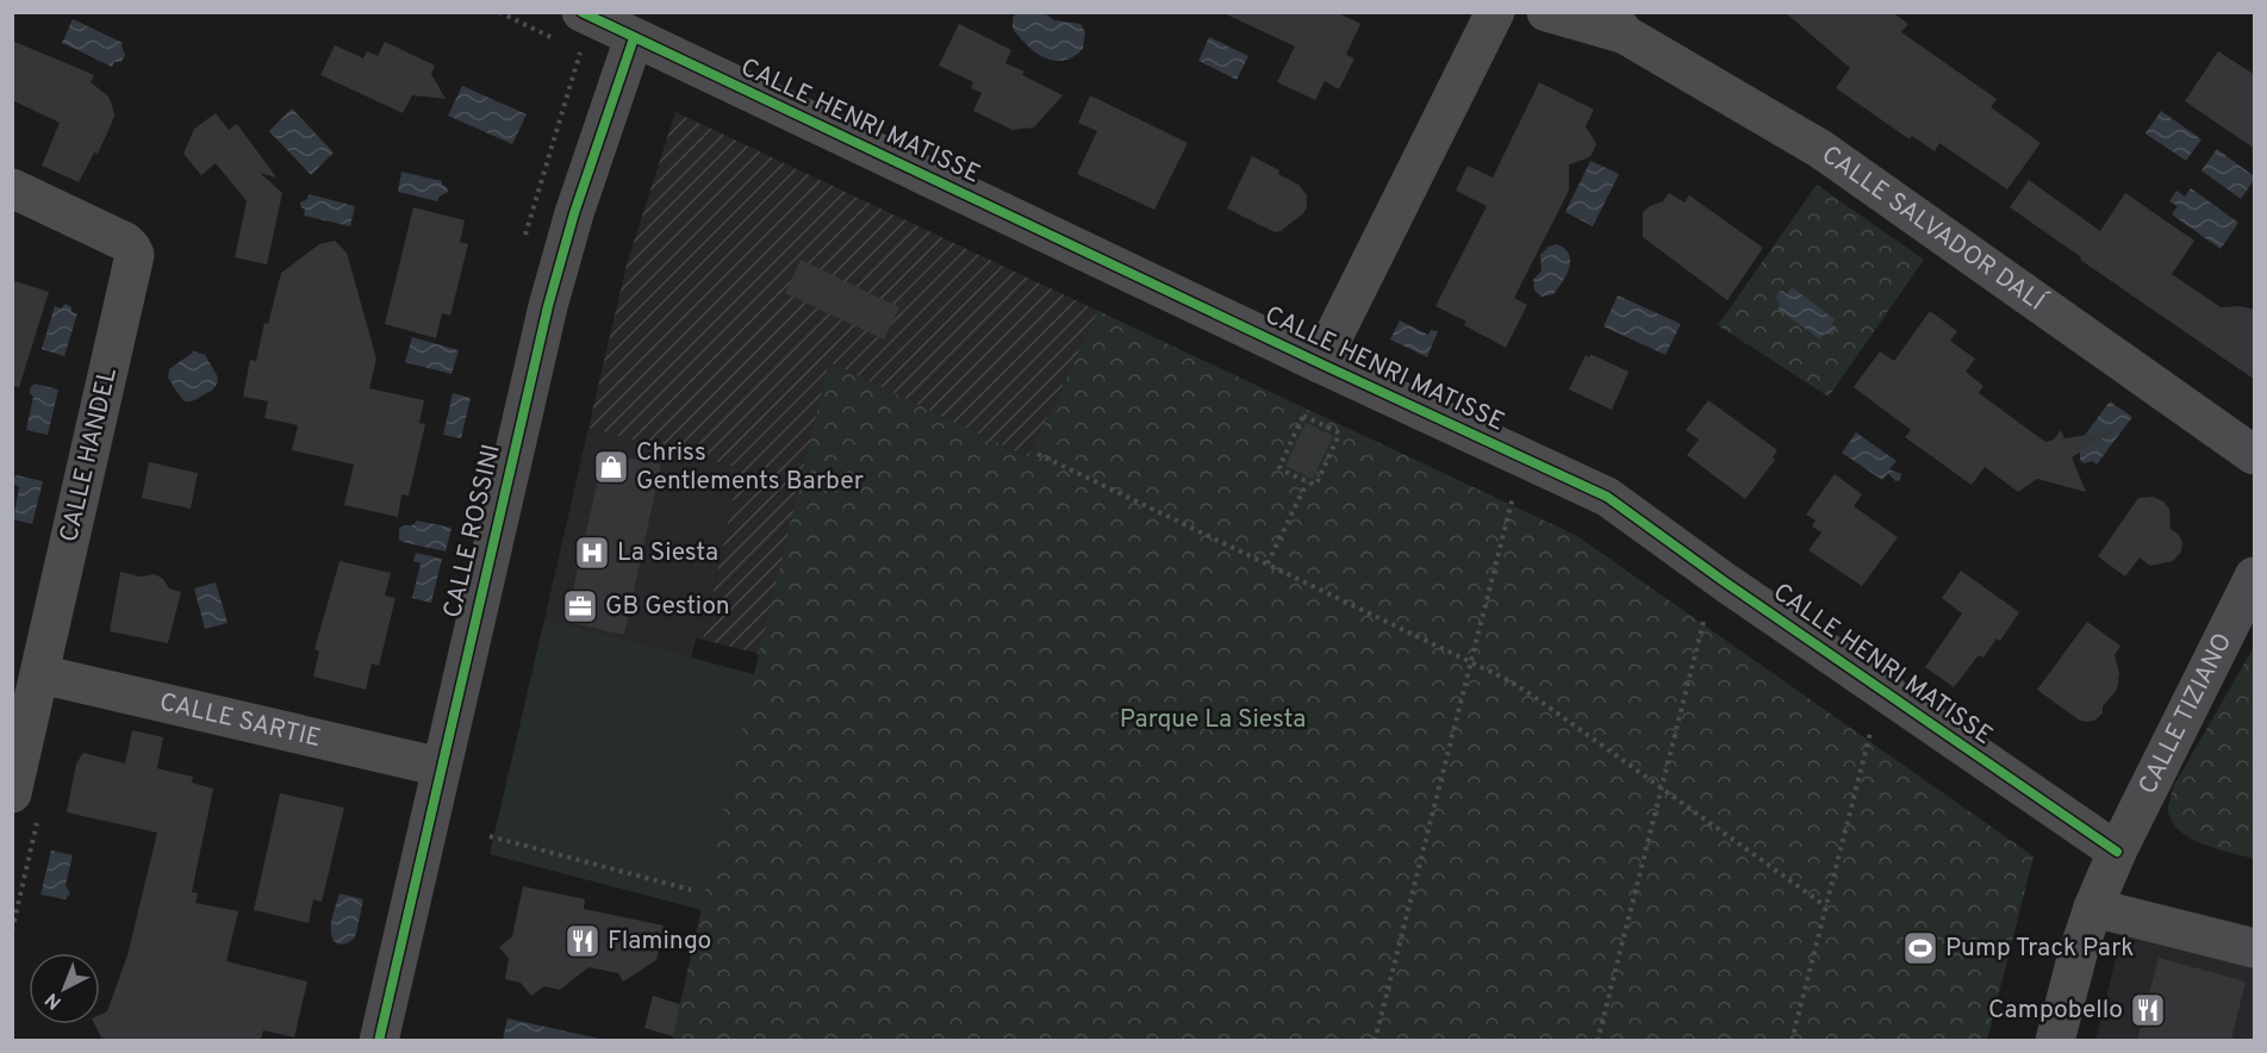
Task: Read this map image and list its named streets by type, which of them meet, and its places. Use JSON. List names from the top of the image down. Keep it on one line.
{"streets":{"street":["CALLE HENRI MATISSE","CALLE SALVADOR DALÍ","CALLE HANDEL","CALLE ROSSINI","CALLE TIZIANO","CALLE SARTIE"]},"crossings":[["CALLE HENRI MATISSE","CALLE ROSSINI"],["CALLE HENRI MATISSE","CALLE TIZIANO"],["CALLE HANDEL","CALLE SARTIE"],["CALLE ROSSINI","CALLE SARTIE"]],"parks":["Parque La Siesta"],"places":{"shop":["Chriss Gentlements Barber"],"hospital":["La Siesta"],"office":["GB Gestion"],"restaurant":["Flamingo","Campobello"],"sports":["Pump Track Park"]},"north":"bottom left"}
